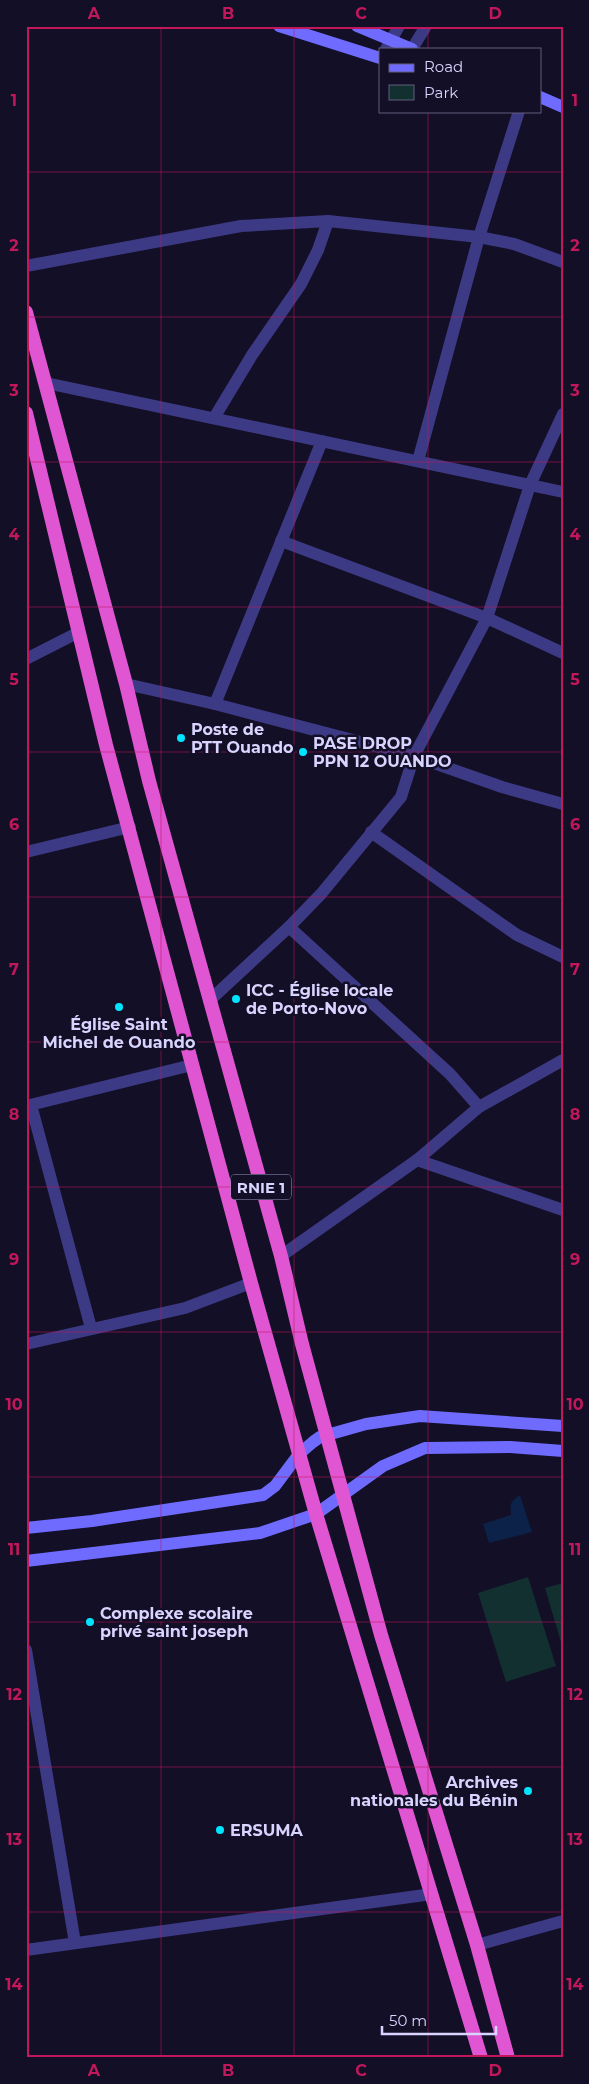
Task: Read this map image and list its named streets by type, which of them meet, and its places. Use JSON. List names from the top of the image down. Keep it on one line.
{"streets":{"highway":["RNIE 1"]},"places":["Poste de PTT Ouando","PASE DROP PPN 12 OUANDO","ICC - Église locale de Porto-Novo","Église Saint Michel de Ouando","Complexe scolaire privé saint joseph","Archives nationales du Bénin","ERSUMA"],"legend":["Road","Park"],"scale_bar":"50 m","grid":{"columns":["A","B","C","D"],"rows":["1","2","3","4","5","6","7","8","9","10","11","12","13","14"]}}
